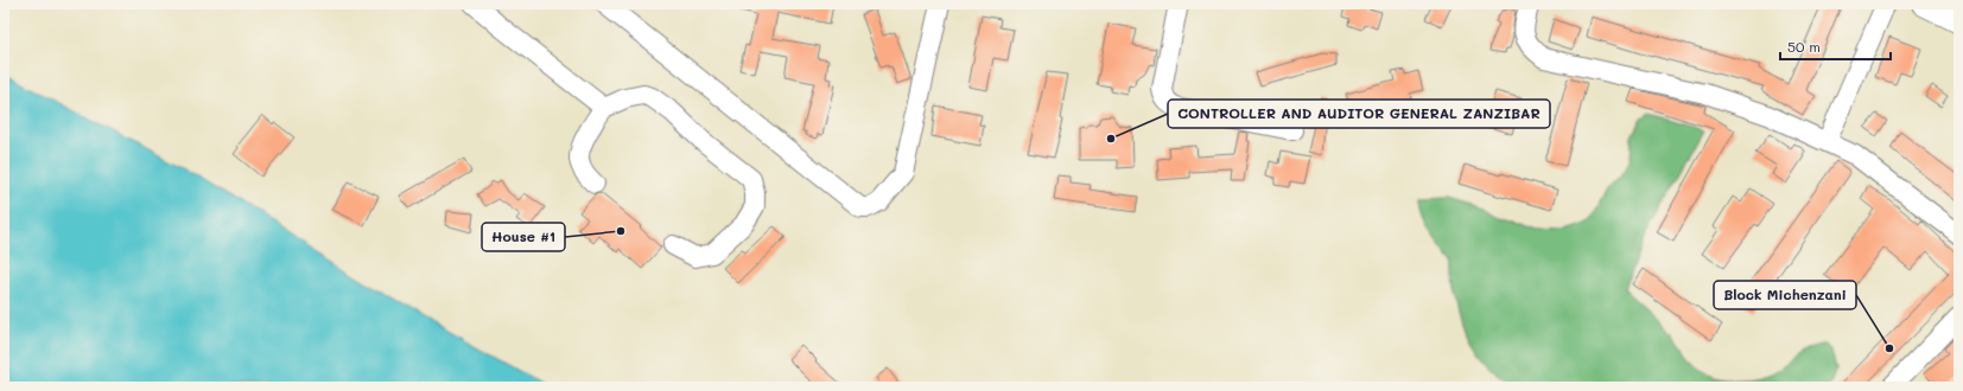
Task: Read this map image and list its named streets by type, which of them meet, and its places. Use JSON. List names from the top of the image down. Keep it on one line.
{"places":["CONTROLLER AND AUDITOR GENERAL ZANZIBAR","House #1","Block Michenzani"],"scale_bar":"50 m"}
